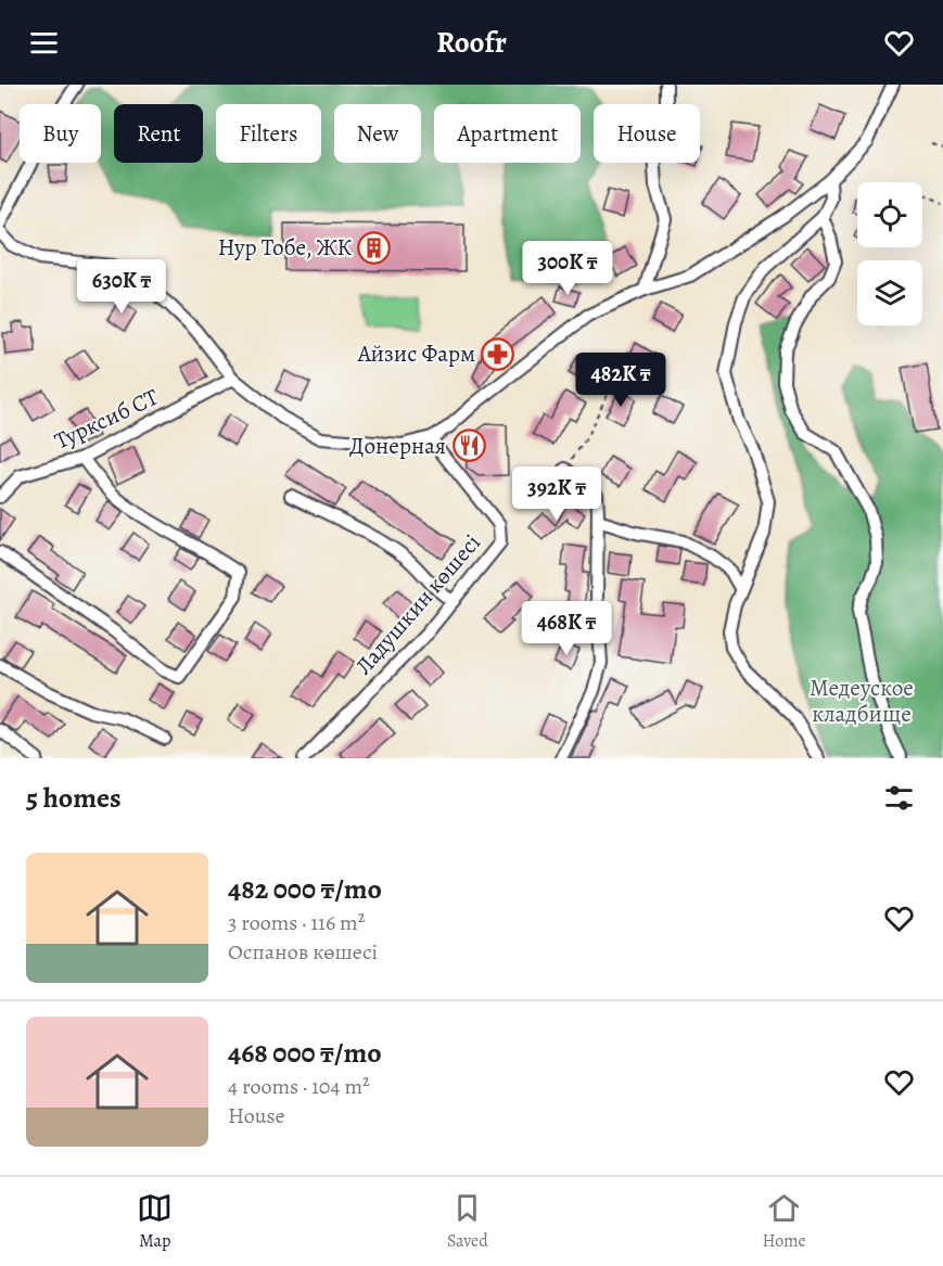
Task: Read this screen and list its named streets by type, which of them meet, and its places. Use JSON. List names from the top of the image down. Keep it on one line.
{"streets":{"street":["Турксиб СТ","Ладушкин көшесі"]},"parks":["Медеуское кладбище"],"places":{"building":["Нур Тобе, ЖК"],"pharmacy":["Айзис Фарм"],"restaurant":["Донерная"]},"page":{"header":"Roofr","chip":["Buy","Rent","Filters","New","Apartment","House"],"price":["300K ₸","630K ₸","482K ₸","392K ₸","468K ₸"],"heading":"5 homes","list":[{"name":"482 000 ₸/mo","note":"3 rooms · 116 m² · Оспанов көшесі"},{"name":"468 000 ₸/mo","note":"4 rooms · 104 m² · House"}],"tabs":["Map","Saved","Home"]}}
